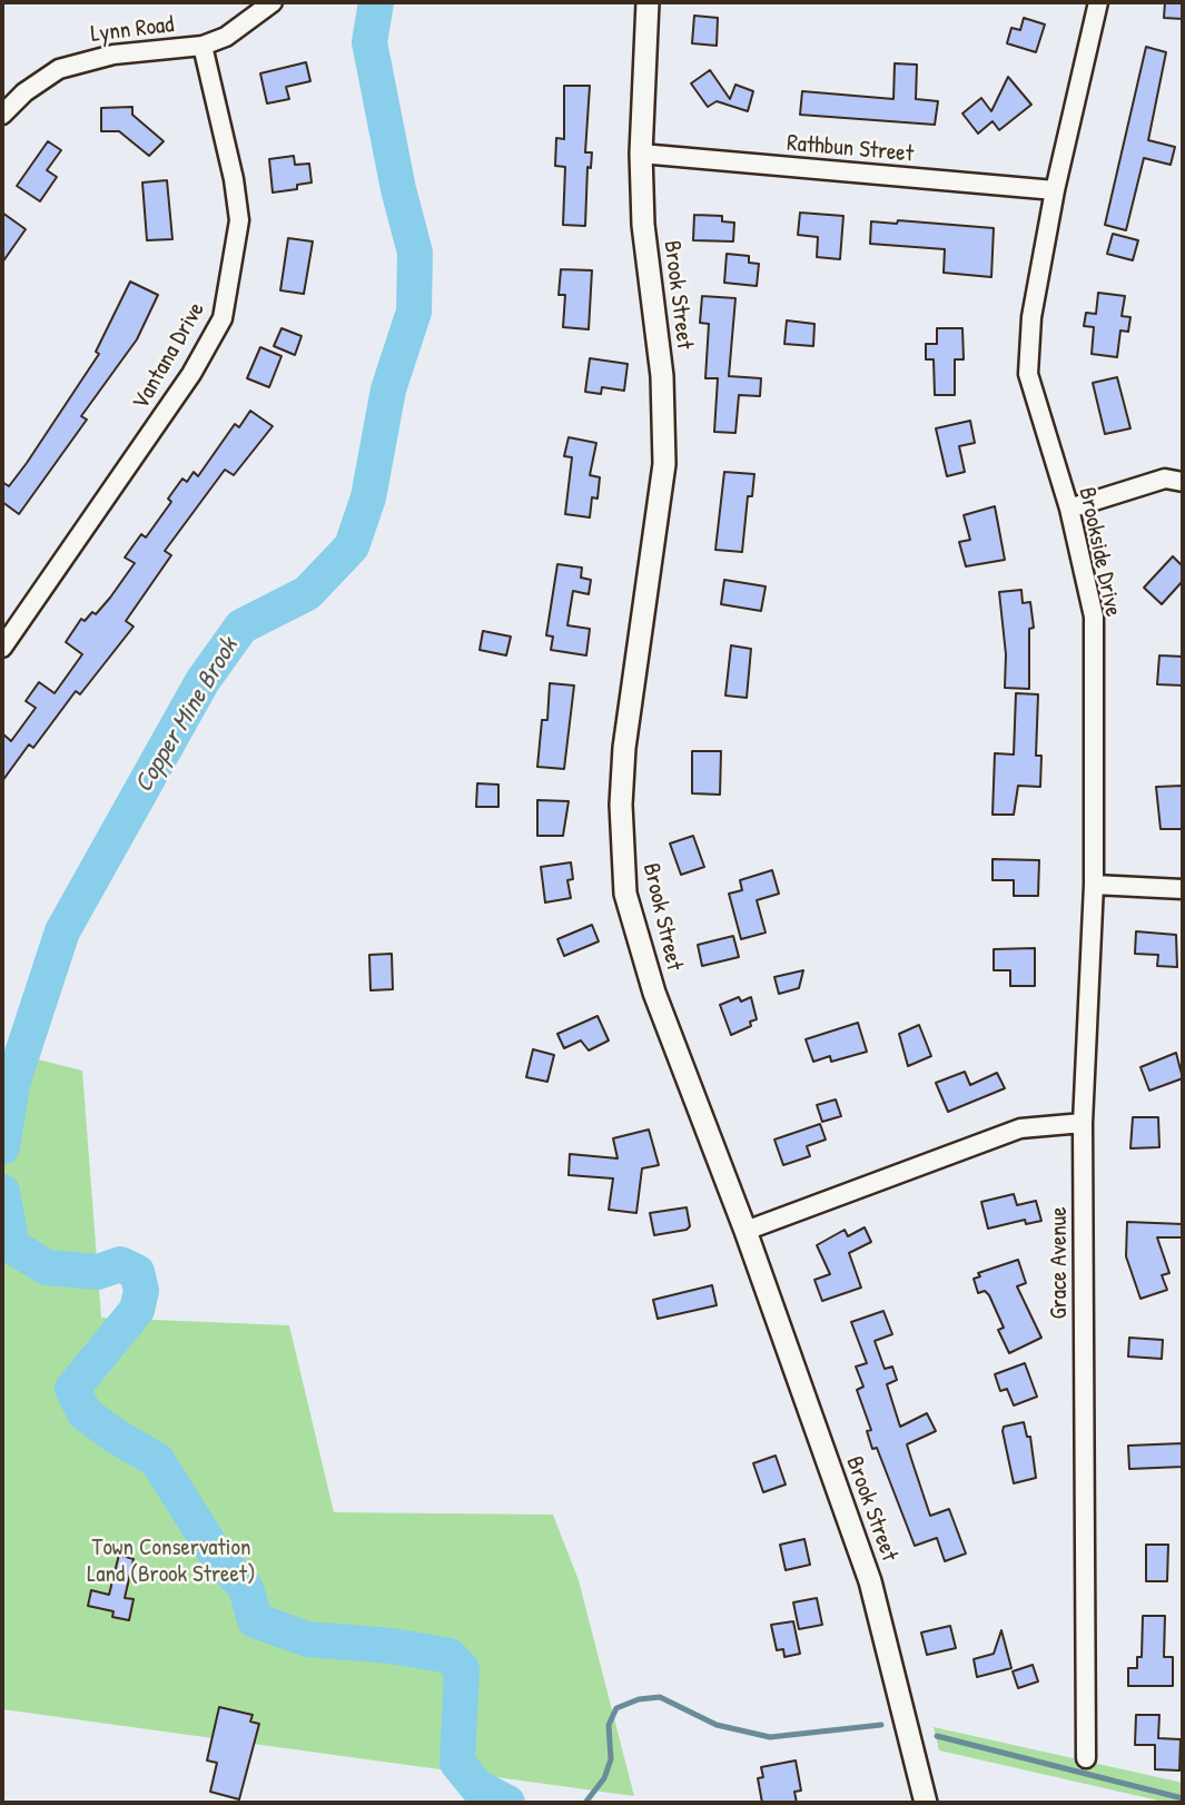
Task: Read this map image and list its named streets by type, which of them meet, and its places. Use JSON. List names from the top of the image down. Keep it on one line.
{"streets":{"street":["Lynn Road","Rathbun Street","Brook Street","Vantana Drive","Brookside Drive","Grace Avenue"]},"crossings":[["Lynn Road","Vantana Drive"],["Rathbun Street","Brook Street"],["Rathbun Street","Brookside Drive"],["Brookside Drive","Grace Avenue"]],"water":["Copper Mine Brook"],"parks":["Town Conservation Land (Brook Street)"]}
